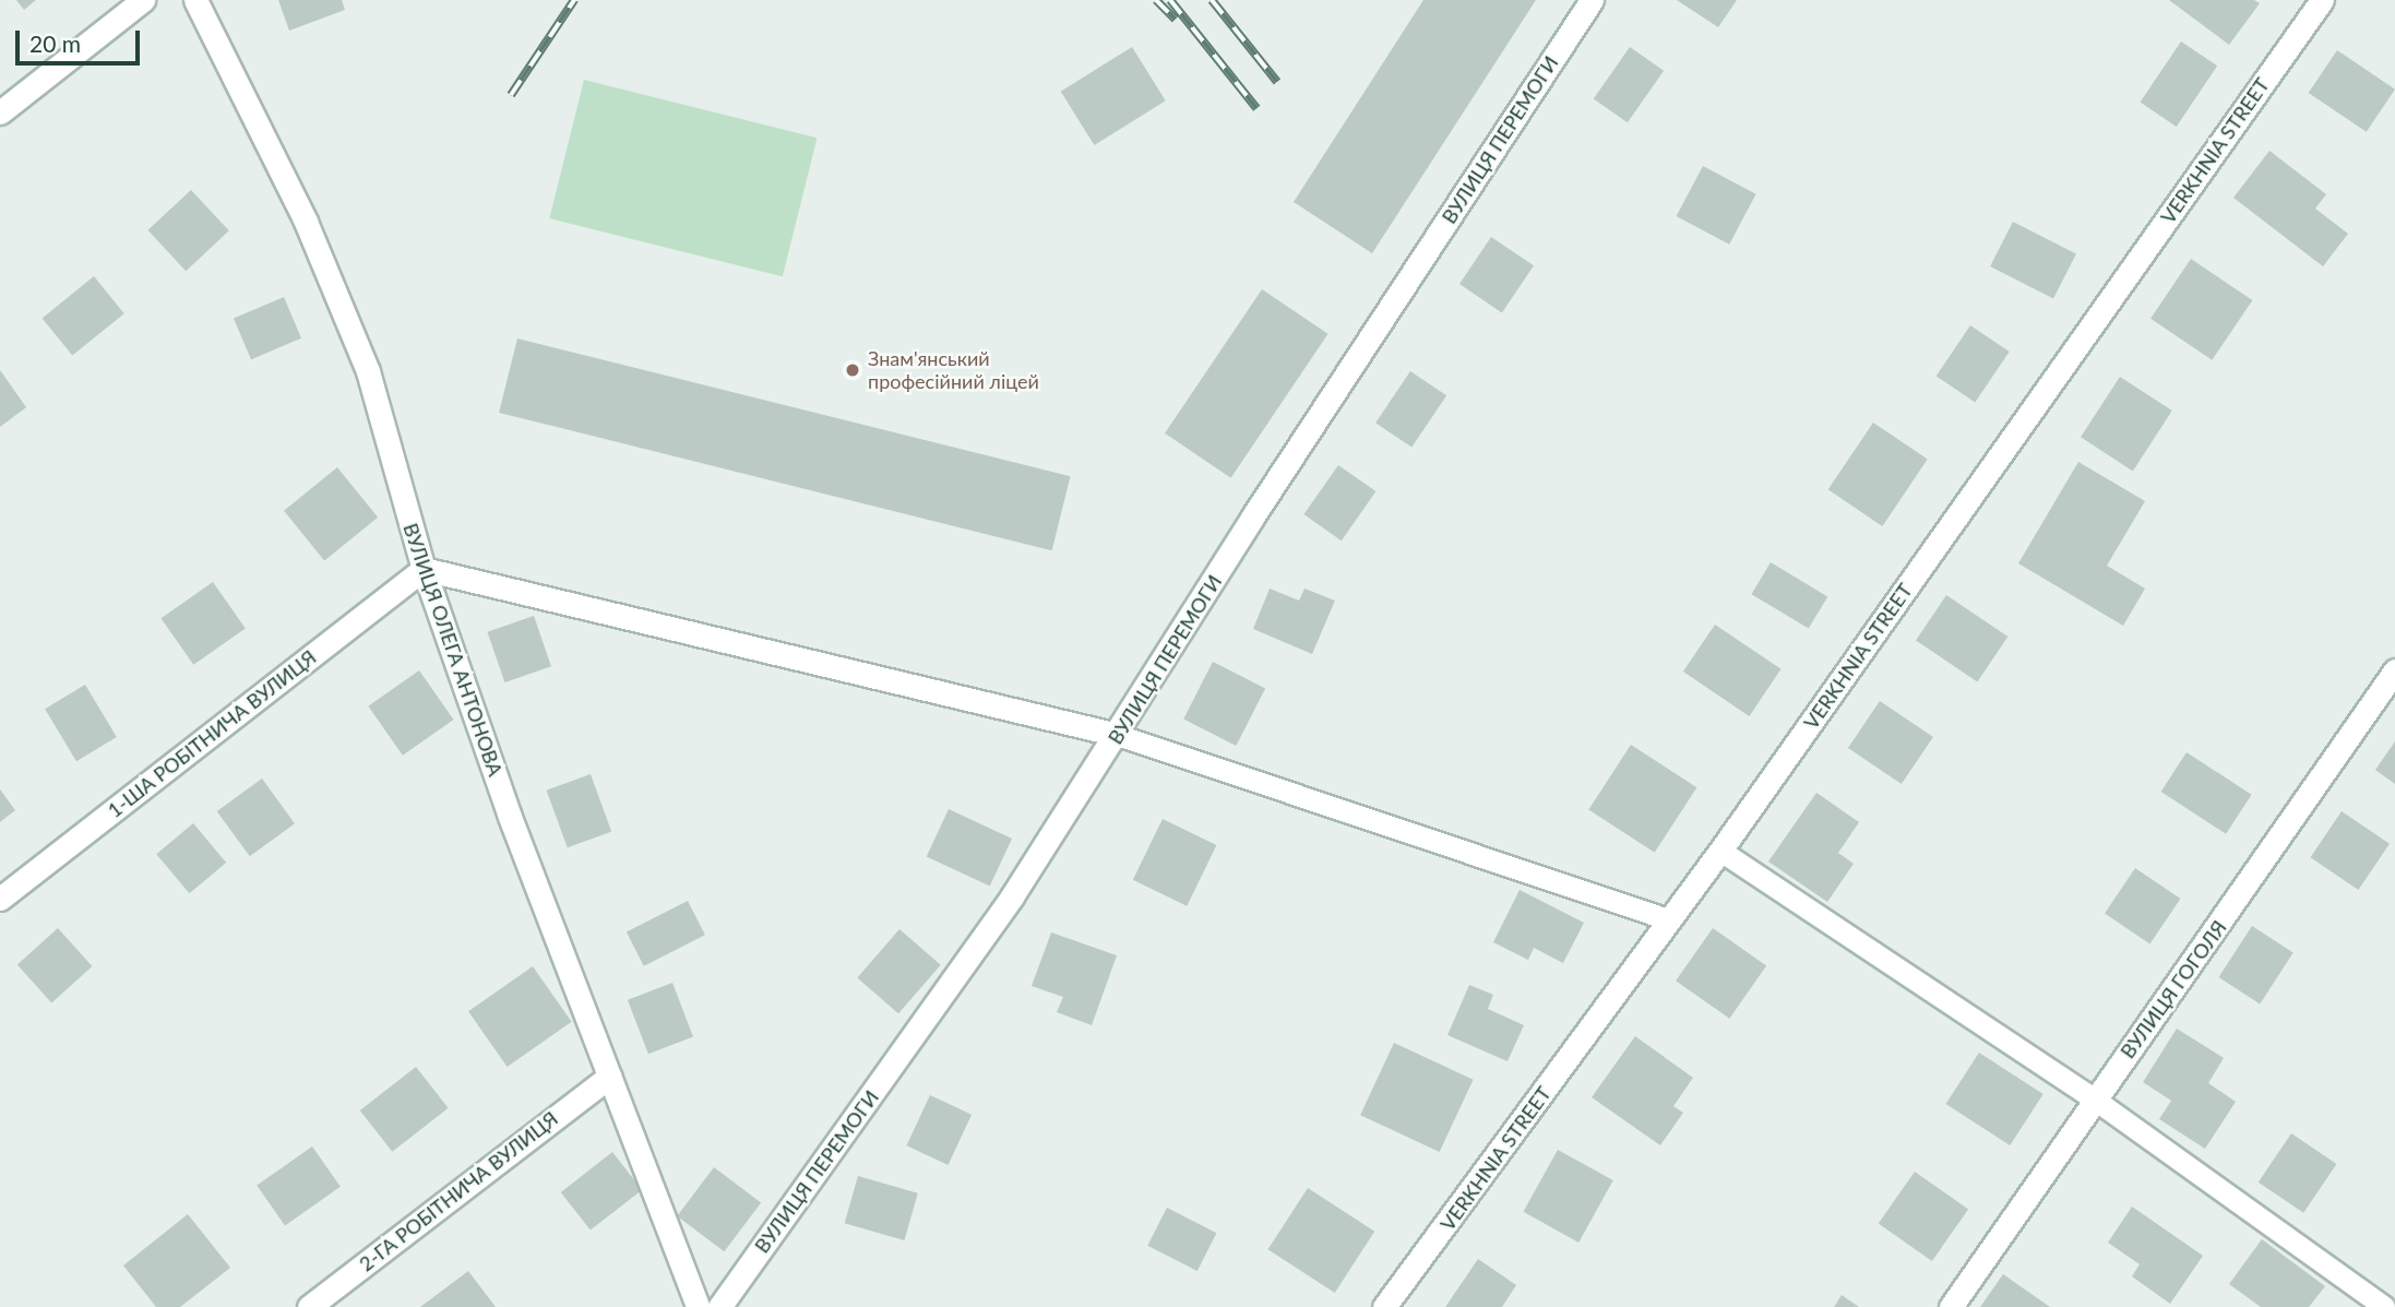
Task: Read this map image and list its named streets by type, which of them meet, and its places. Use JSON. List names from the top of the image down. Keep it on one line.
{"streets":{"street":["ВУЛИЦЯ ПЕРЕМОГИ","VERKHNIA STREET","ВУЛИЦЯ ОЛЕГА АНТОНОВА","1-ША РОБІТНИЧА ВУЛИЦЯ","ВУЛИЦЯ ГОГОЛЯ","2-ГА РОБІТНИЧА ВУЛИЦЯ"]},"crossings":[["ВУЛИЦЯ ОЛЕГА АНТОНОВА","1-ША РОБІТНИЧА ВУЛИЦЯ"],["ВУЛИЦЯ ОЛЕГА АНТОНОВА","2-ГА РОБІТНИЧА ВУЛИЦЯ"]],"places":["Знам'янський професійний ліцей"],"scale_bar":"20 m"}
